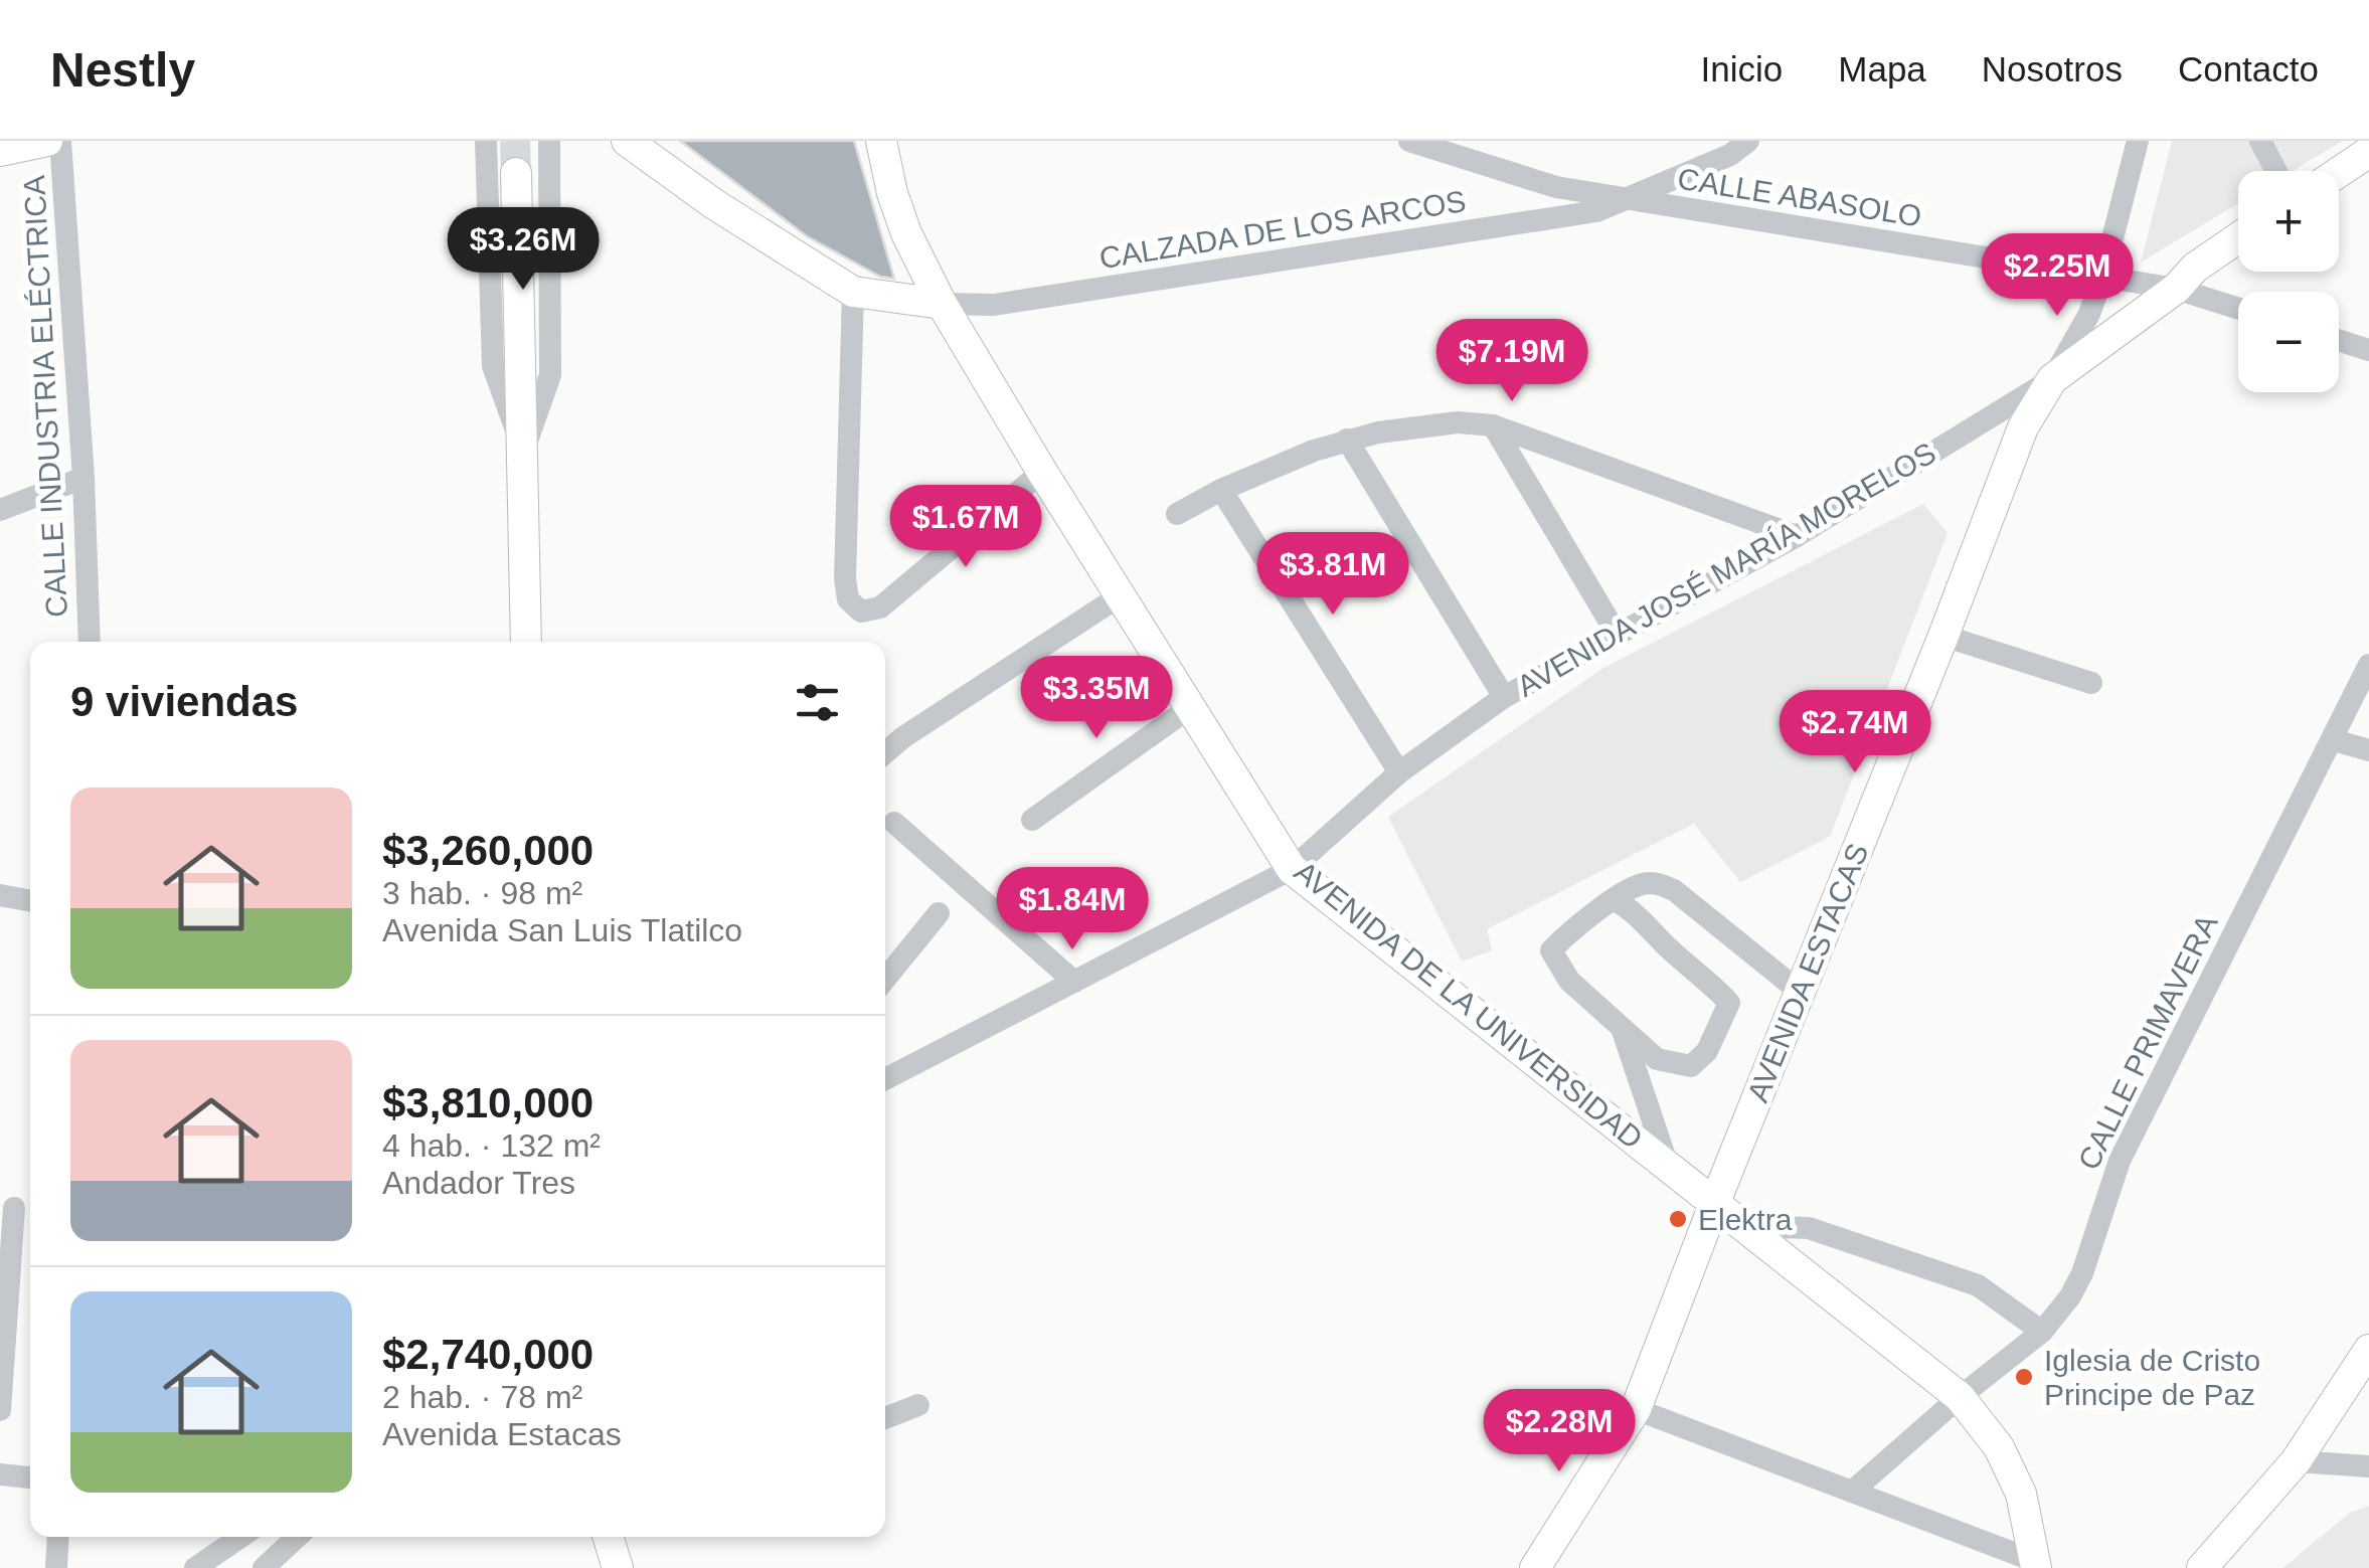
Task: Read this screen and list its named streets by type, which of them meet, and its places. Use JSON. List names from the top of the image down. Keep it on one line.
{"streets":{"main road":["AVENIDA JOSÉ MARÍA MORELOS","AVENIDA ESTACAS","AVENIDA DE LA UNIVERSIDAD"],"street":["CALLE ABASOLO","CALZADA DE LOS ARCOS","CALLE INDUSTRIA ELÉCTRICA","CALLE PRIMAVERA"]},"crossings":[["CALLE ABASOLO","CALZADA DE LOS ARCOS"],["CALLE ABASOLO","AVENIDA JOSÉ MARÍA MORELOS"],["CALLE ABASOLO","AVENIDA ESTACAS"],["CALZADA DE LOS ARCOS","AVENIDA DE LA UNIVERSIDAD"],["AVENIDA JOSÉ MARÍA MORELOS","AVENIDA ESTACAS"],["AVENIDA JOSÉ MARÍA MORELOS","AVENIDA DE LA UNIVERSIDAD"],["AVENIDA ESTACAS","AVENIDA DE LA UNIVERSIDAD"],["AVENIDA DE LA UNIVERSIDAD","CALLE PRIMAVERA"]],"places":["Elektra","Iglesia de Cristo Principe de Paz"],"page":{"header":"Nestly","nav":["Inicio","Mapa","Nosotros","Contacto"],"map_buttons":["+","−"],"price":["$3.26M","$2.25M","$7.19M","$1.67M","$3.81M","$3.35M","$2.74M","$1.84M","$2.28M"],"heading":"9 viviendas","list":[{"name":"$3,260,000","note":"3 hab. · 98 m² · Avenida San Luis Tlatilco"},{"name":"$3,810,000","note":"4 hab. · 132 m² · Andador Tres"},{"name":"$2,740,000","note":"2 hab. · 78 m² · Avenida Estacas"}]}}
